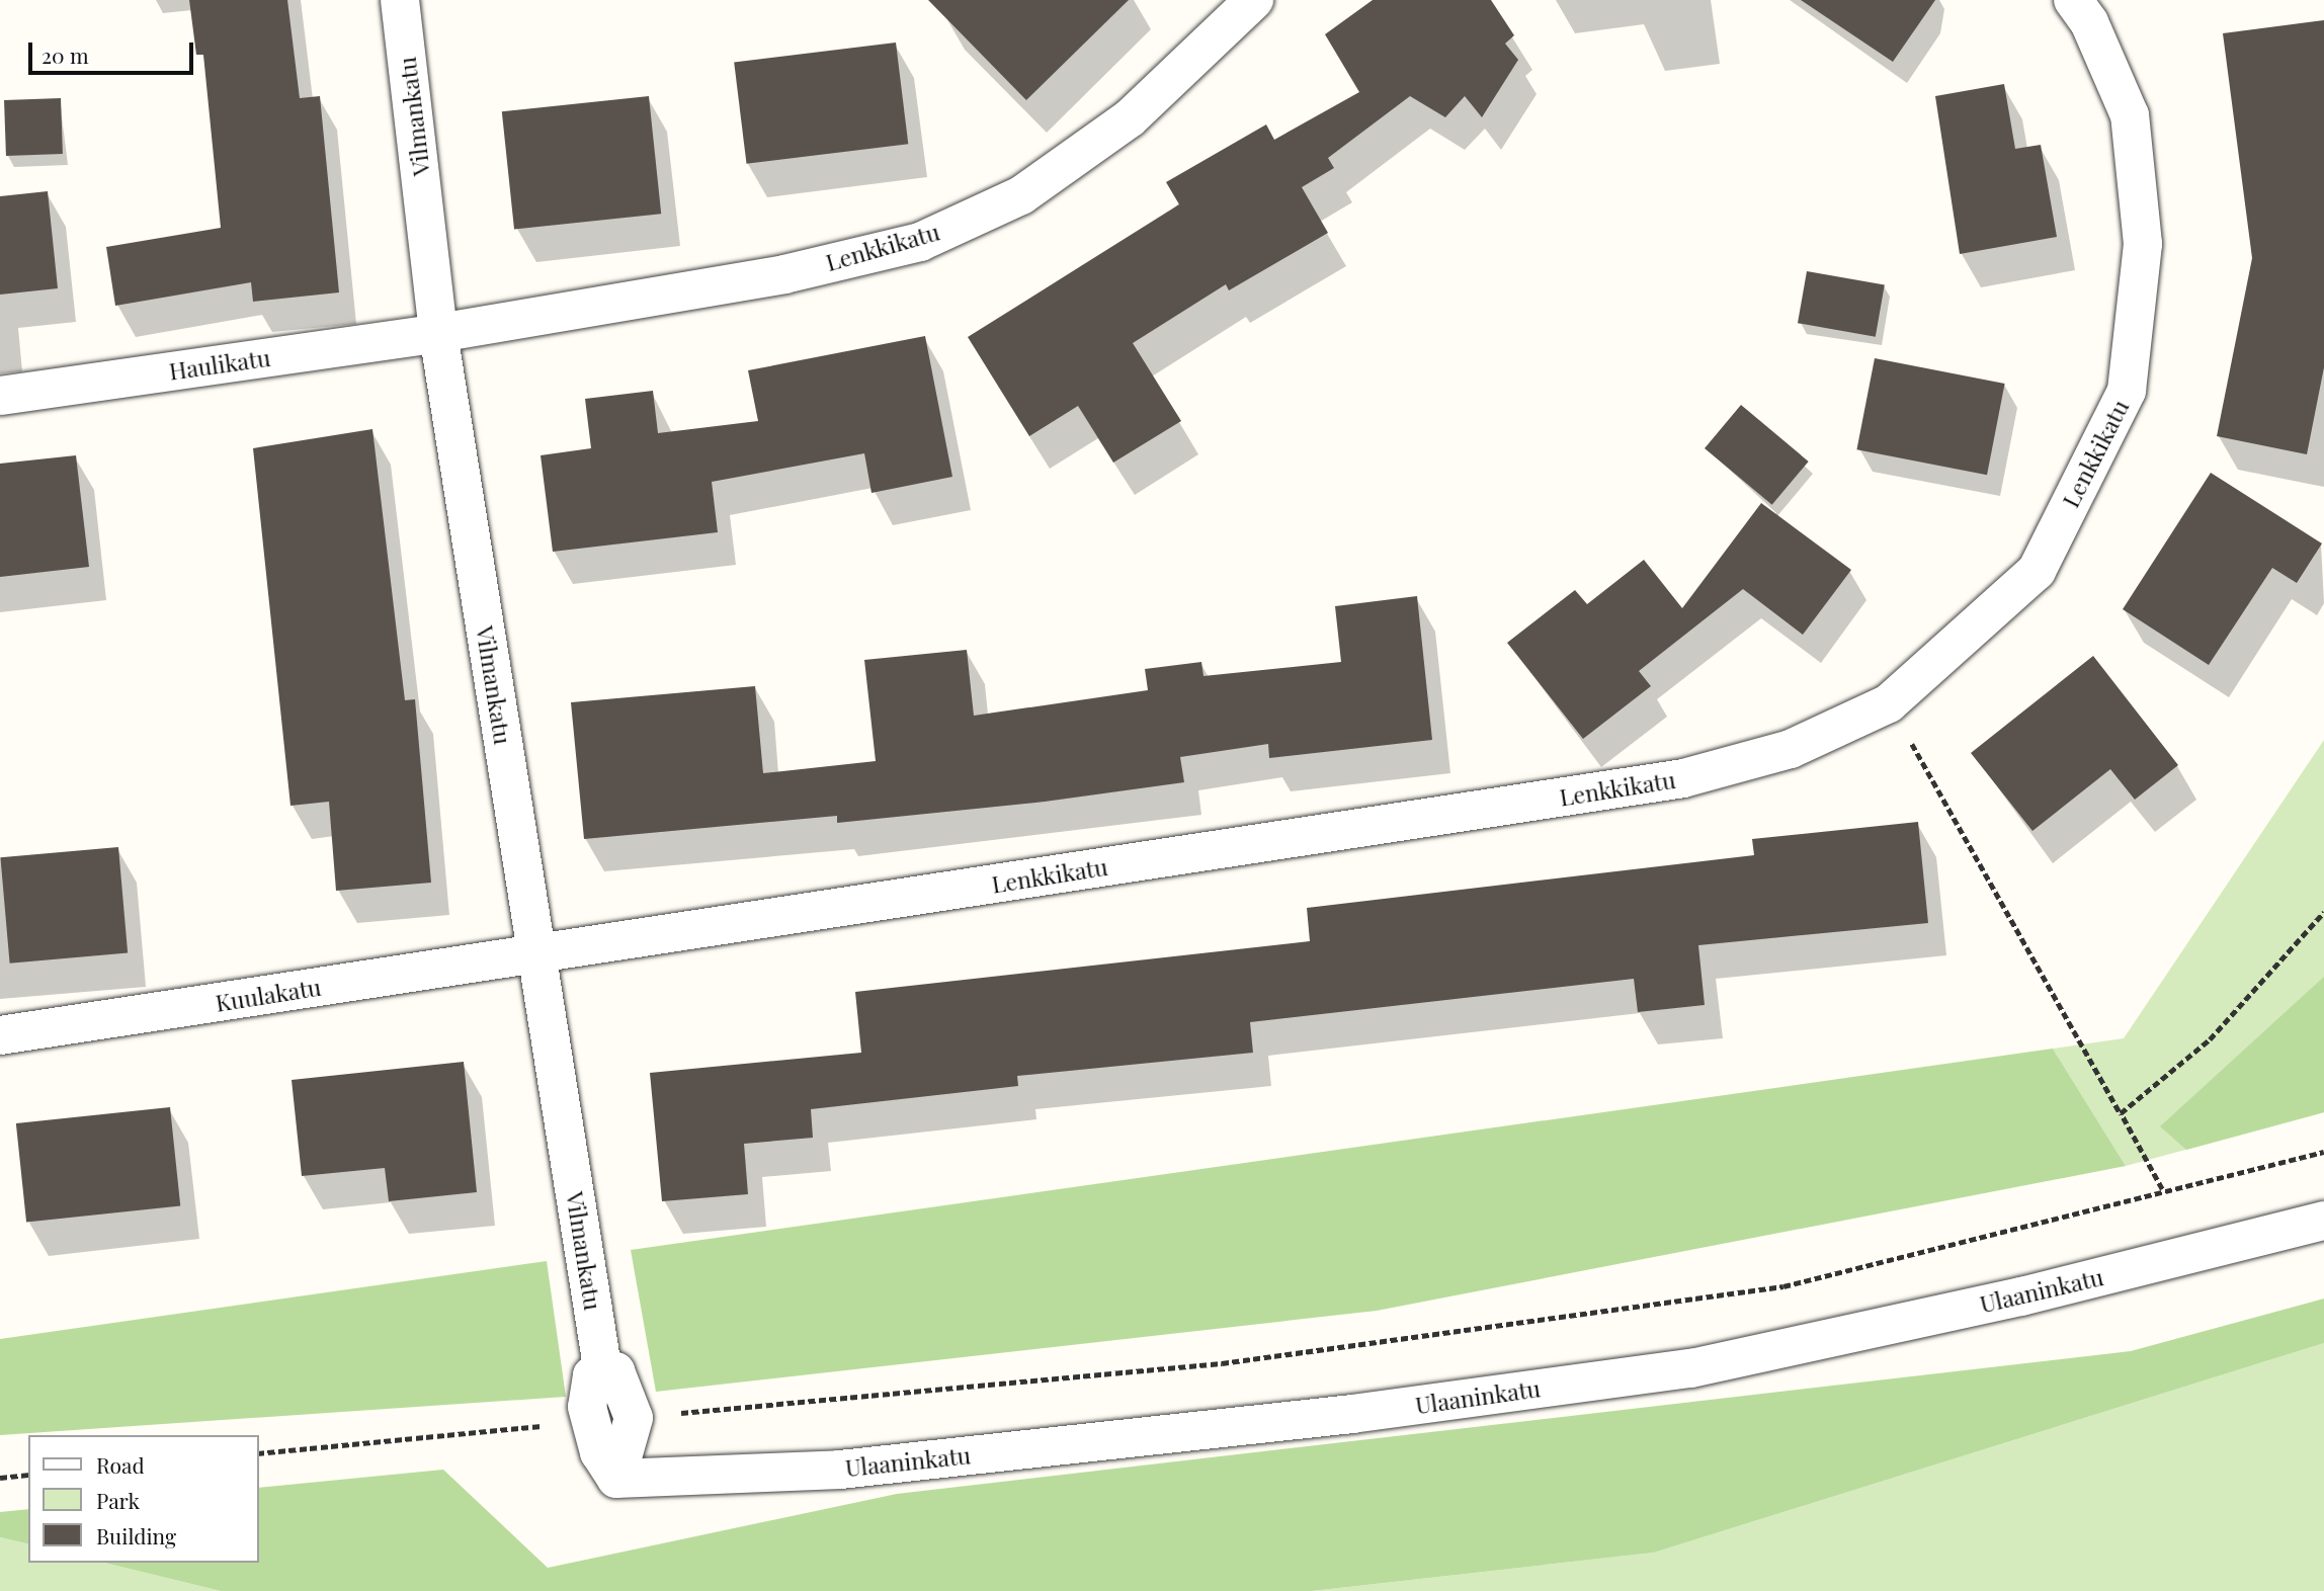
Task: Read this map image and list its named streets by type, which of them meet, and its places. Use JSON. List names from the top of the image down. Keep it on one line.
{"streets":{"street":["Vilmankatu","Lenkkikatu","Haulikatu","Kuulakatu","Ulaaninkatu"]},"crossings":[["Vilmankatu","Lenkkikatu"],["Vilmankatu","Haulikatu"],["Vilmankatu","Kuulakatu"],["Lenkkikatu","Haulikatu"],["Lenkkikatu","Kuulakatu"]],"legend":["Road","Park","Building"],"scale_bar":"20 m"}
